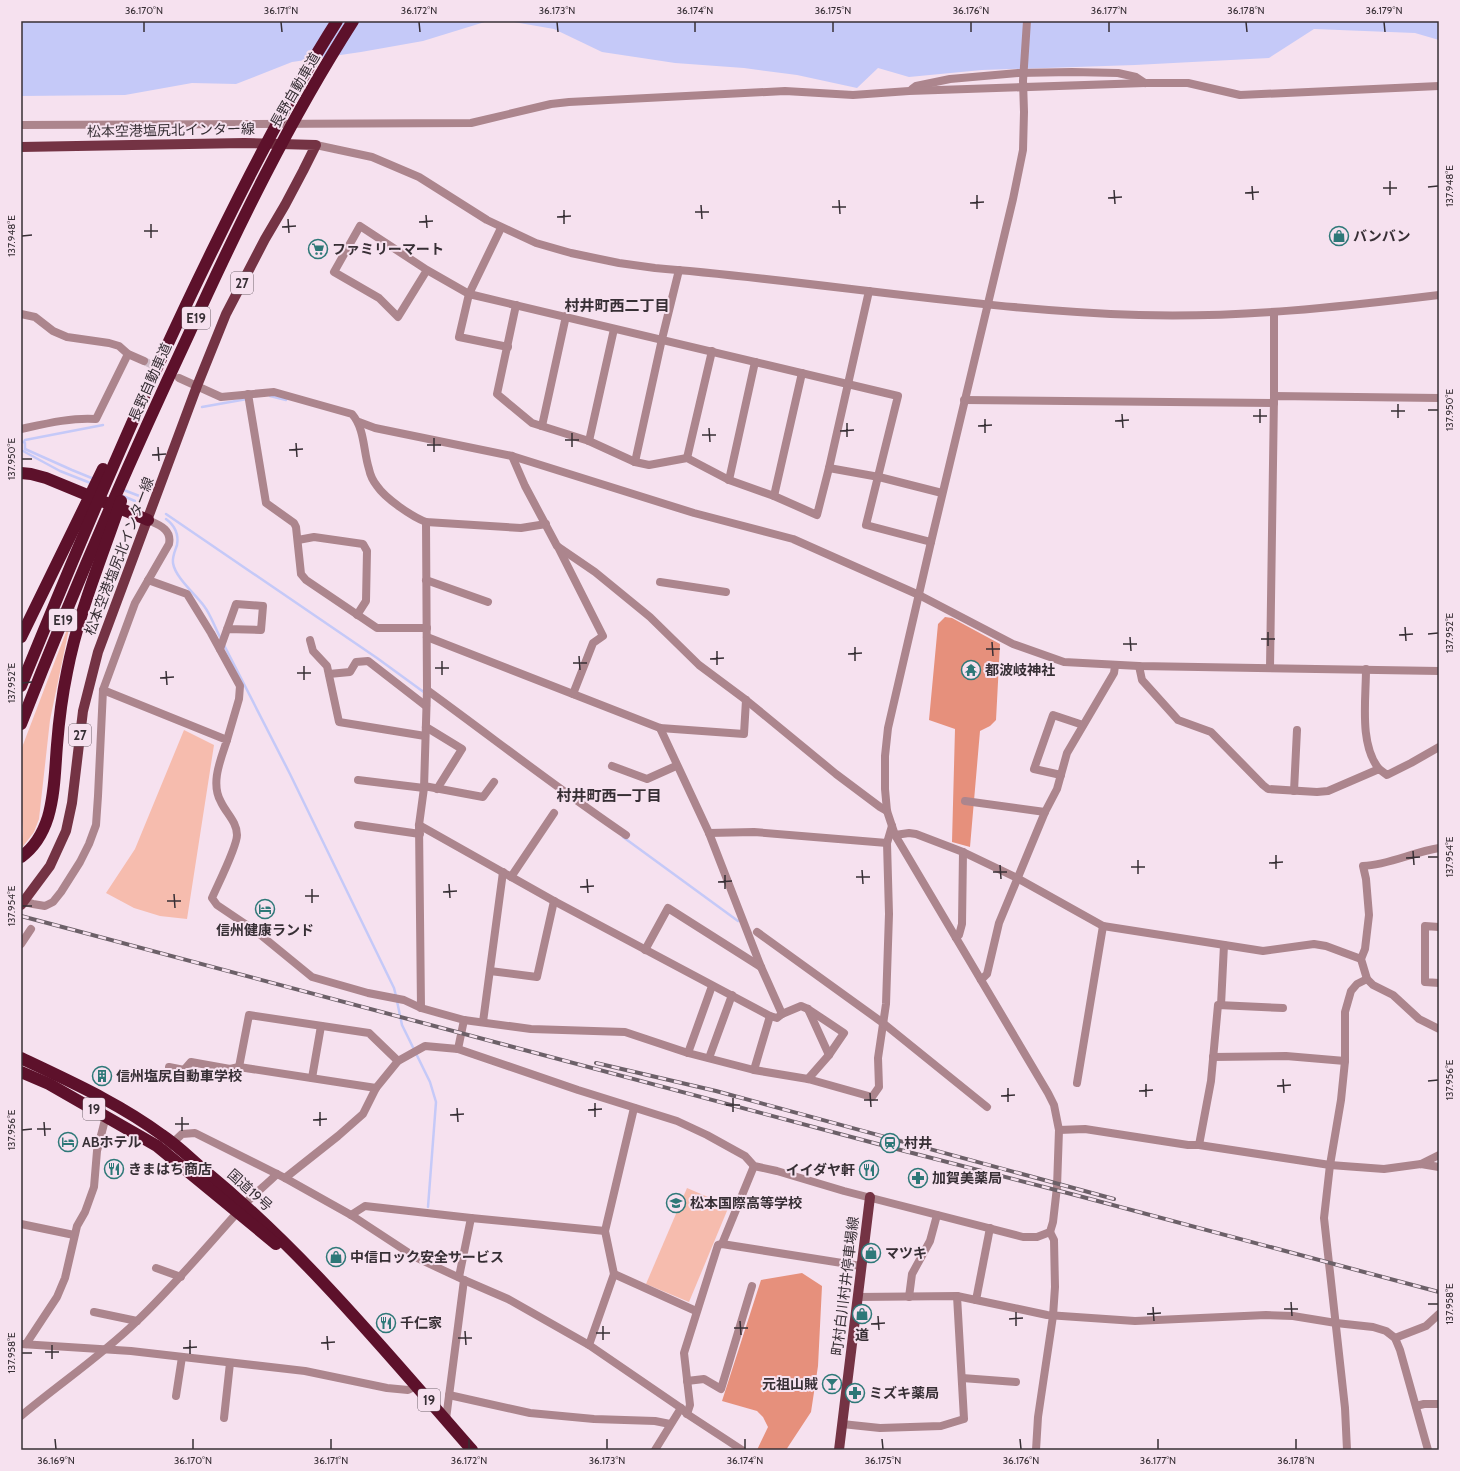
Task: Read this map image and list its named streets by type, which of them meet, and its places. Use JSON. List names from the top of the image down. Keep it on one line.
{"streets":{"highway":["長野自動車道","E19","19","国道19号"],"main road":["松本空港塩尻北インター線","27","町村白川村井停車場線"]},"crossings":[["長野自動車道","E19"]],"districts":["村井町西二丁目","村井町西一丁目"],"places":{"shop":["バンバン","マツキ","中信ロック安全サービス","道"],"supermarket":["ファミリーマート"],"temple":["都波岐神社"],"hotel":["信州健康ランド","ABホテル"],"building":["信州塩尻自動車学校"],"station":["村井"],"restaurant":["きまはち商店","イイダヤ軒","千仁家"],"pharmacy":["加賀美薬局","ミズキ薬局"],"school or university":["松本国際高等学校"],"bar":["元祖山賊"]},"coordinates":["36.170°N","36.171°N","36.172°N","36.173°N","36.174°N","36.175°N","36.176°N","36.177°N","36.178°N","36.179°N","137.948°E","137.950°E","137.952°E","137.954°E","137.956°E","137.958°E","36.169°N"]}
